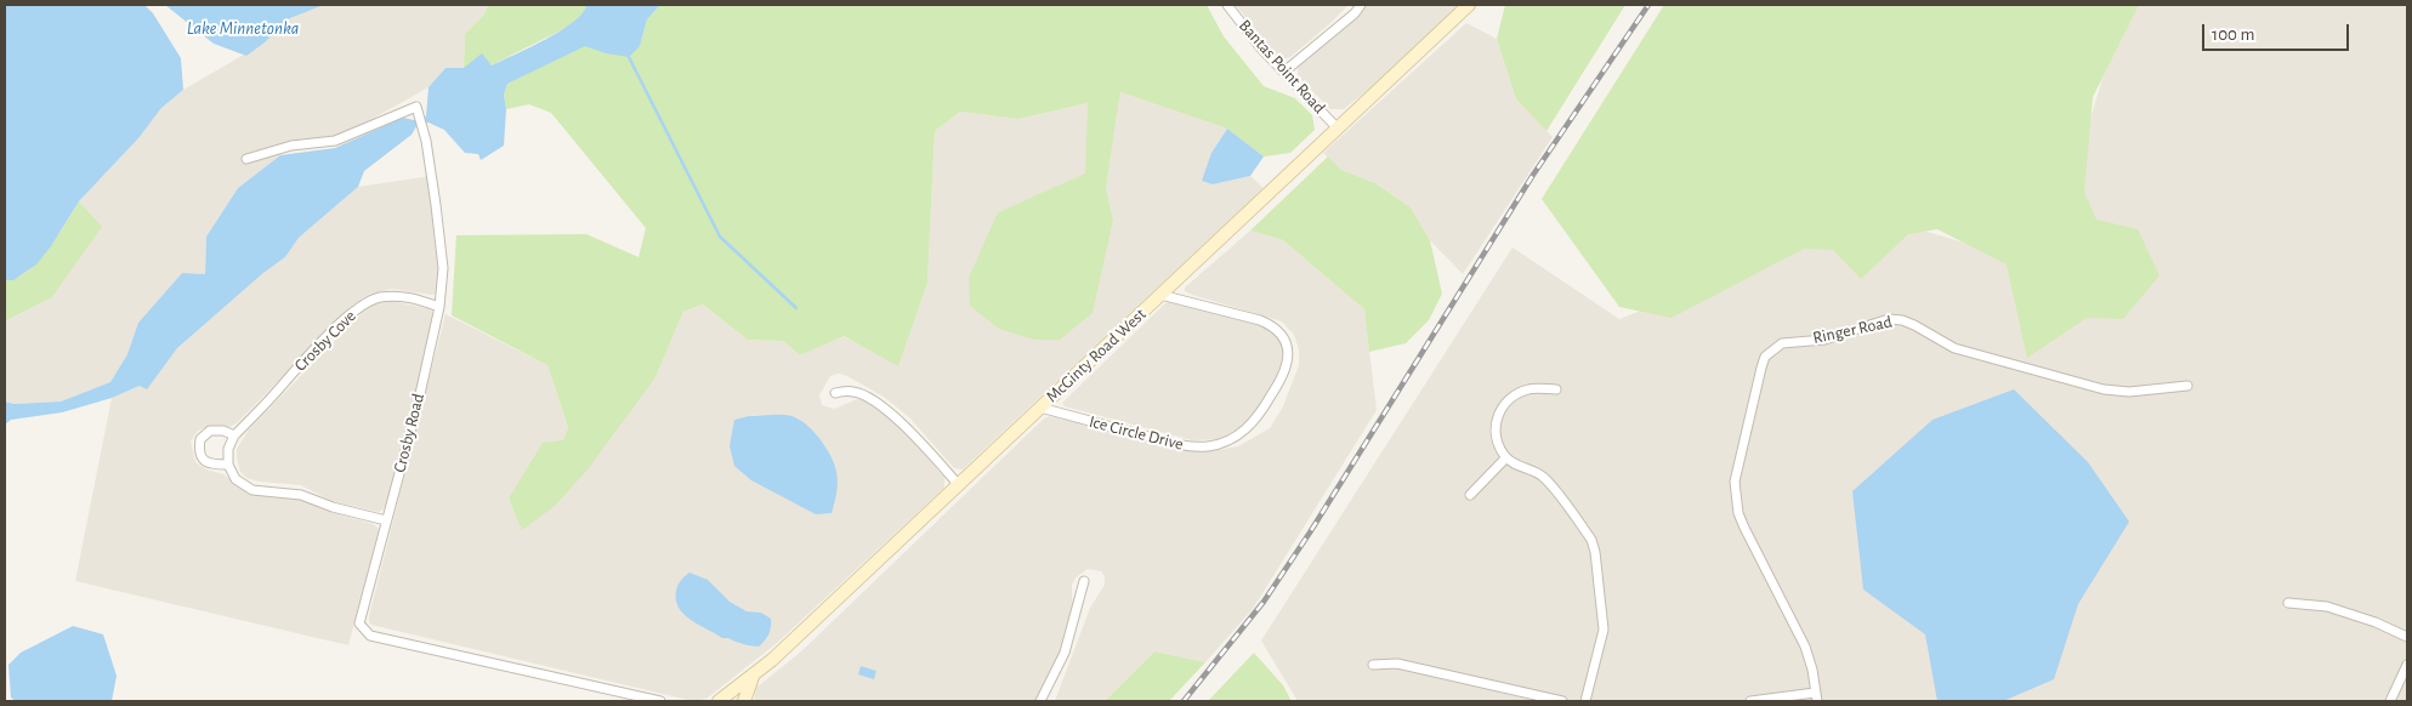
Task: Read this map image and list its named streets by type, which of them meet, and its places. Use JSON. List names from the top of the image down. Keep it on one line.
{"streets":{"main road":["McGinty Road West"],"street":["Bantas Point Road","Ringer Road","Crosby Cove","Crosby Road","Ice Circle Drive"]},"crossings":[["Bantas Point Road","McGinty Road West"],["Crosby Cove","Crosby Road"],["McGinty Road West","Ice Circle Drive"]],"water":["Lake Minnetonka"],"scale_bar":"100 m"}
